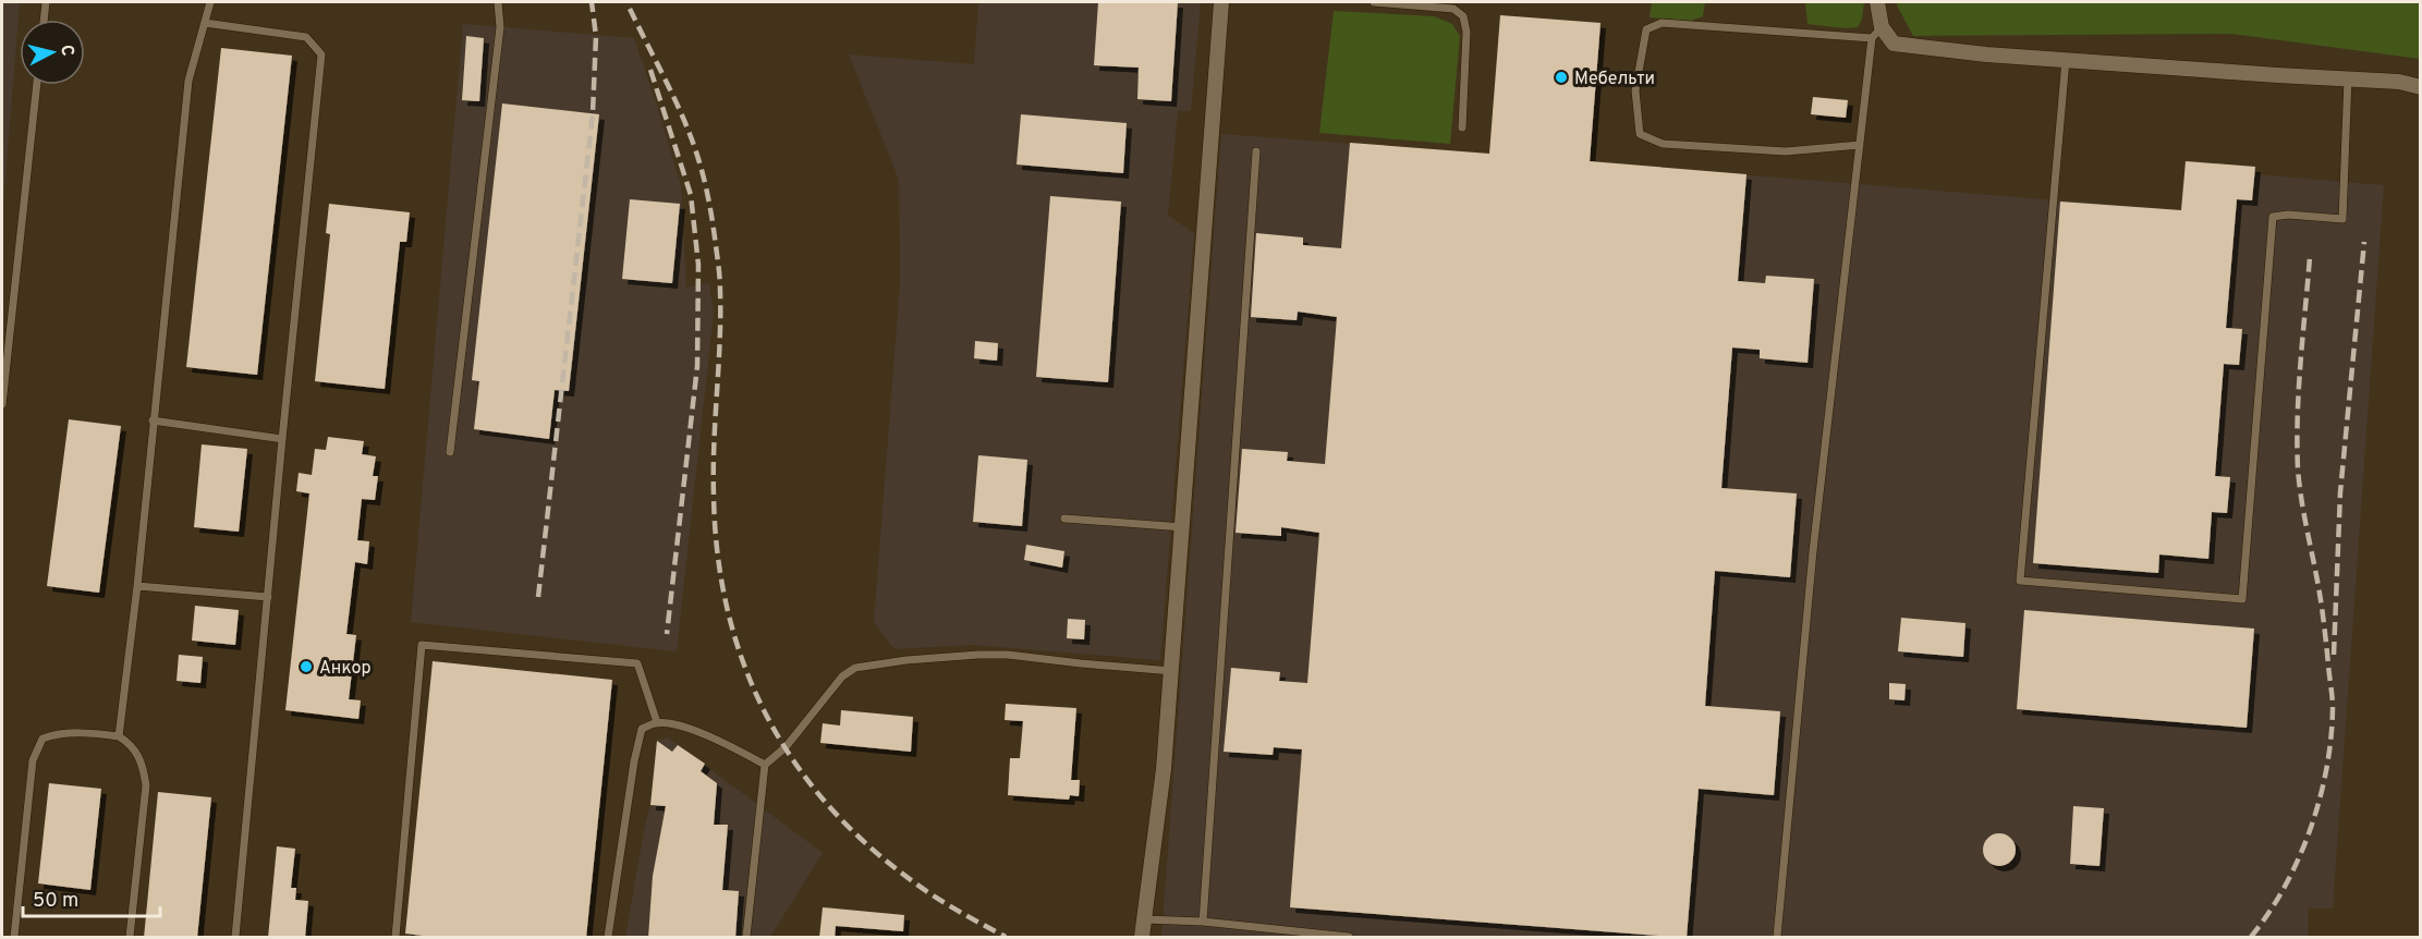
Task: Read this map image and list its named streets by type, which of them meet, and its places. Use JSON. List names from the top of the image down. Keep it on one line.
{"places":["Мебельти","Анкор"],"scale_bar":"50 m","north":"right"}
